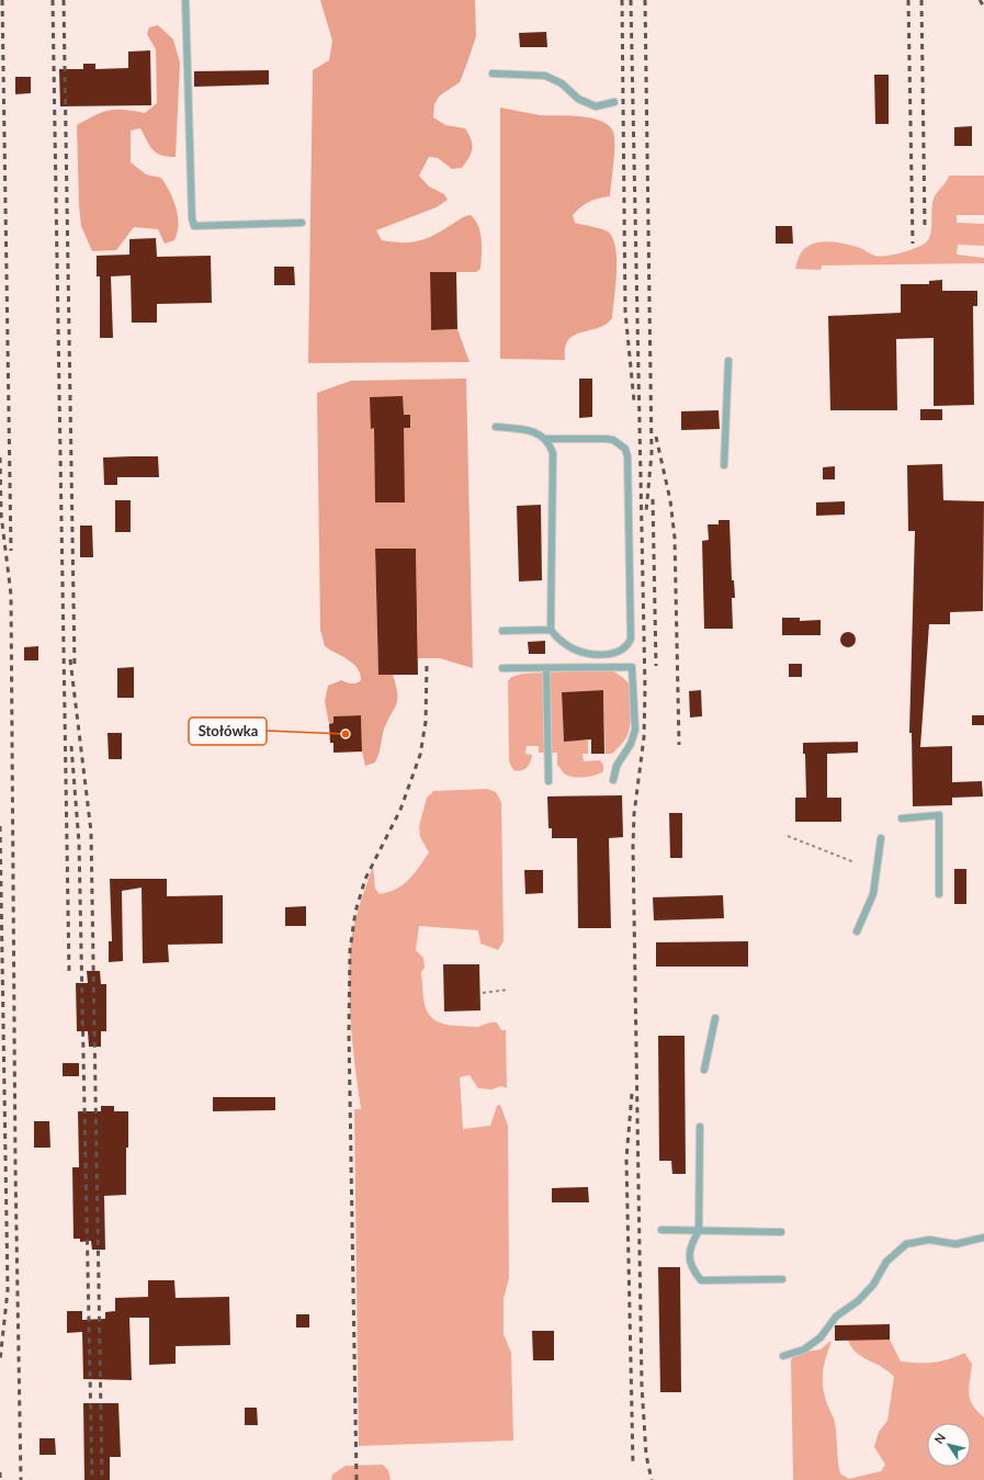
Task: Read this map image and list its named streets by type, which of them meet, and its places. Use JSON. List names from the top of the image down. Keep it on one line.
{"places":["Stołówka"],"north":"top left"}
